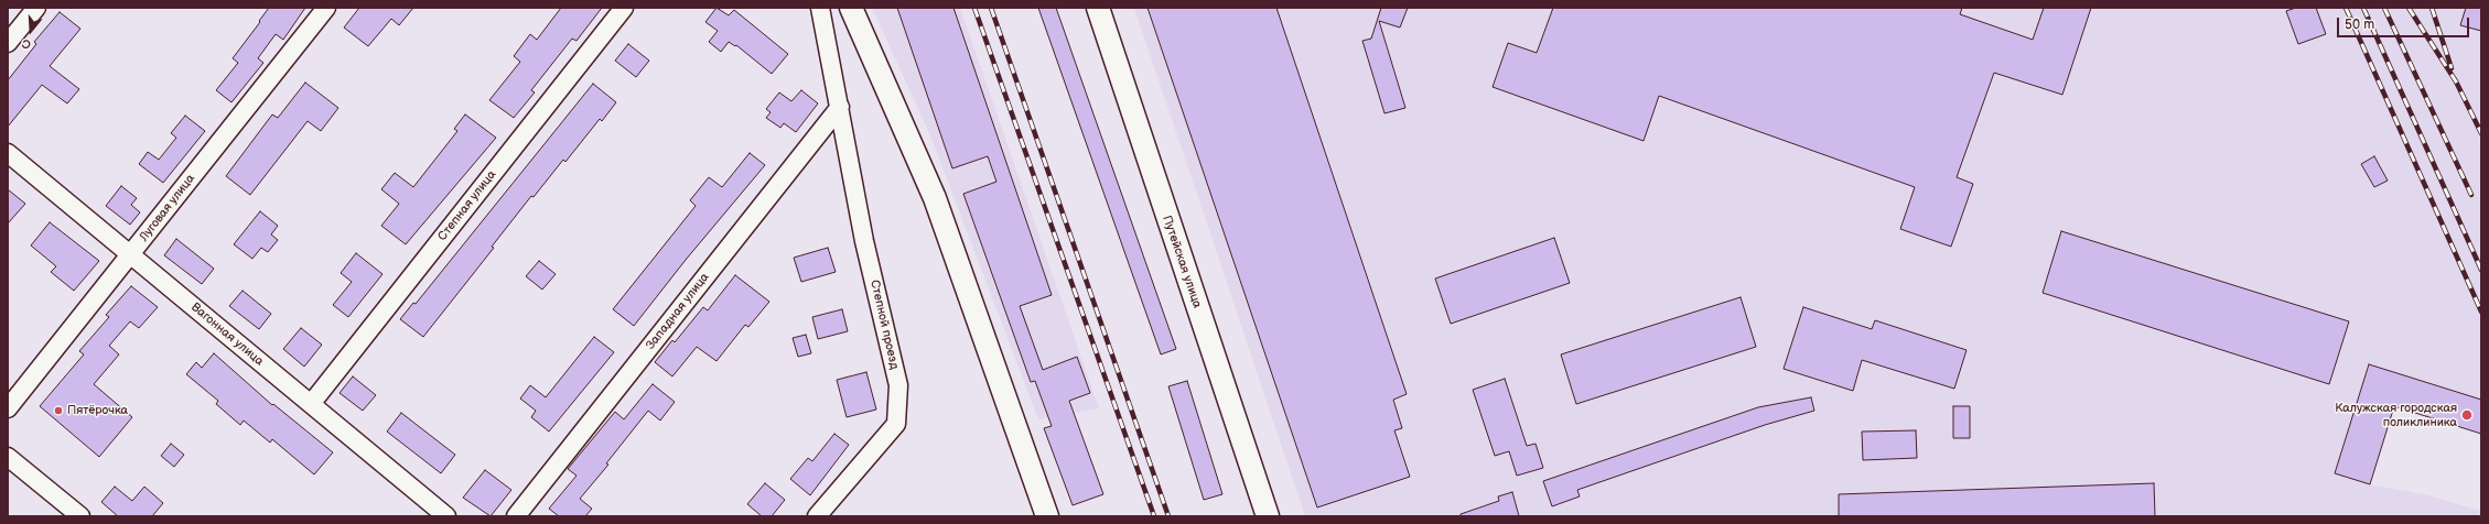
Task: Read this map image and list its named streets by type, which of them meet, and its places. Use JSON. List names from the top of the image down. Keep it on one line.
{"streets":{"main road":["Путейская улица"],"street":["Степная улица","Луговая улица","Западная улица","Степной проезд","Вагонная улица"]},"crossings":[["Степная улица","Вагонная улица"],["Луговая улица","Вагонная улица"],["Западная улица","Степной проезд"]],"places":["Пятёрочка","Калужская городская поликлиника"],"scale_bar":"50 m","north":"bottom"}
